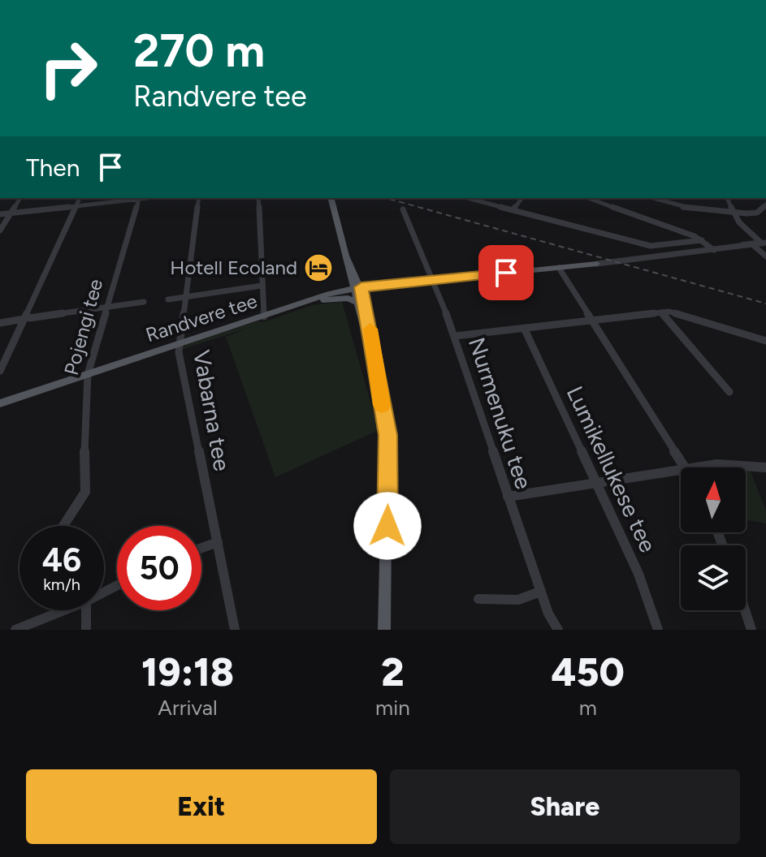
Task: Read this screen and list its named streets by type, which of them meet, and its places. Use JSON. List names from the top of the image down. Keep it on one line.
{"streets":{"main road":["Randvere tee"],"street":["Pojengi tee","Vabarna tee","Nurmenuku tee","Lumikellukese tee"]},"crossings":[["Randvere tee","Pojengi tee"],["Randvere tee","Vabarna tee"],["Randvere tee","Nurmenuku tee"]],"places":{"hotel":["Hotell Ecoland"]},"north":"top","page":{"turn":["270 m","Randvere tee"],"then":"Then","speed":"46 km/h","limit":"50","eta":["19:18","Arrival","2","min","450","m"],"buttons":["Exit","Share"]}}
